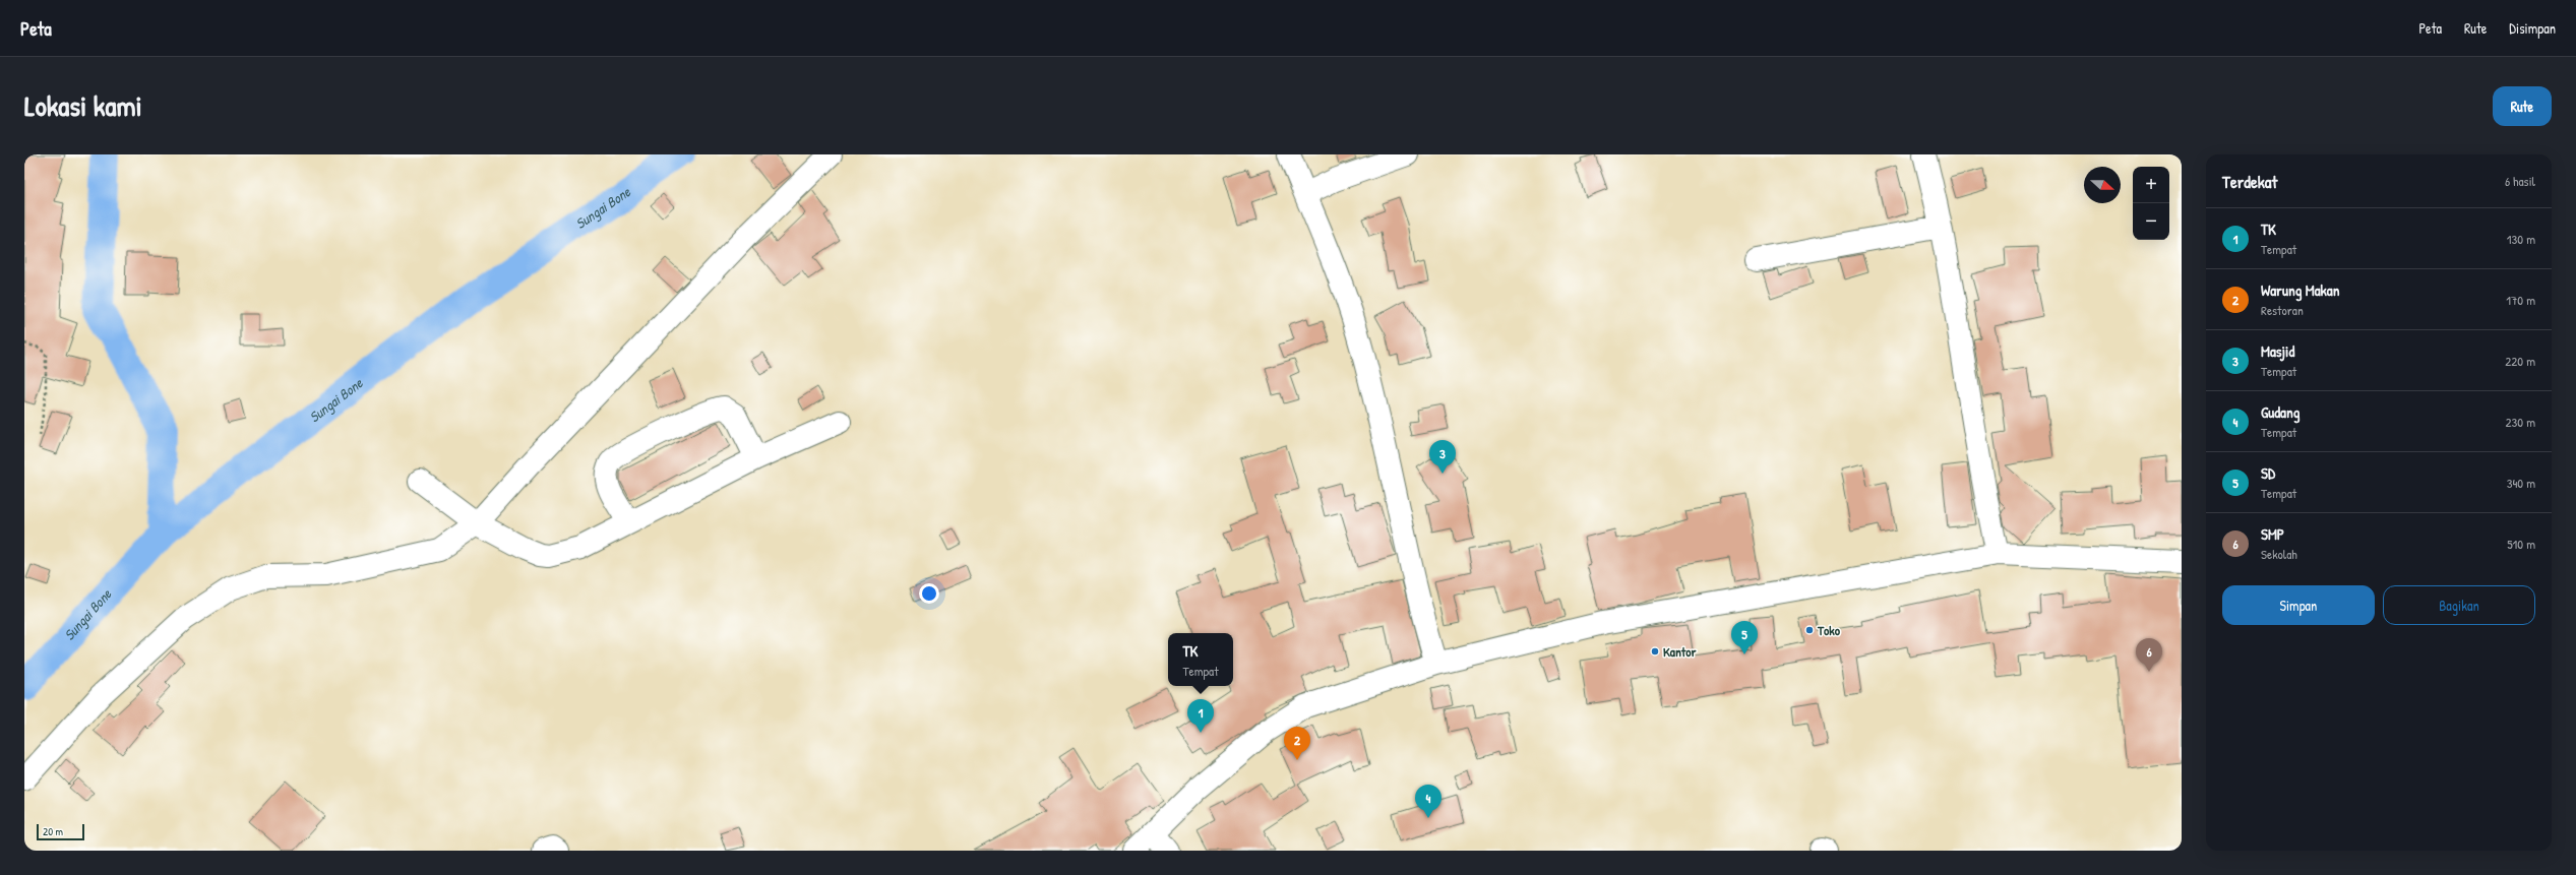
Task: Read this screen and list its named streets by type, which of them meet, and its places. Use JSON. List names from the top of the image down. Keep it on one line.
{"water":["Sungai Bone"],"places":["Toko","Kantor"],"scale_bar":"20 m","north":"right","page":{"header":"Peta","nav":["Peta","Rute","Disimpan"],"title":"Lokasi kami","buttons":["Rute",["Simpan","Bagikan"]],"heading":["Terdekat","6 hasil"],"map_buttons":["+","−"],"list":[{"mark":"1","name":"TK","note":"Tempat","value":"130 m"},{"mark":"2","name":"Warung Makan","note":"Restoran","value":"170 m"},{"mark":"3","name":"Masjid","note":"Tempat","value":"220 m"},{"mark":"4","name":"Gudang","note":"Tempat","value":"230 m"},{"mark":"5","name":"SD","note":"Tempat","value":"340 m"},{"mark":"6","name":"SMP","note":"Sekolah","value":"510 m"}],"pins":["3","5","6","1","2","4"],"popup":["TK","Tempat"],"scale":"20 m"}}
